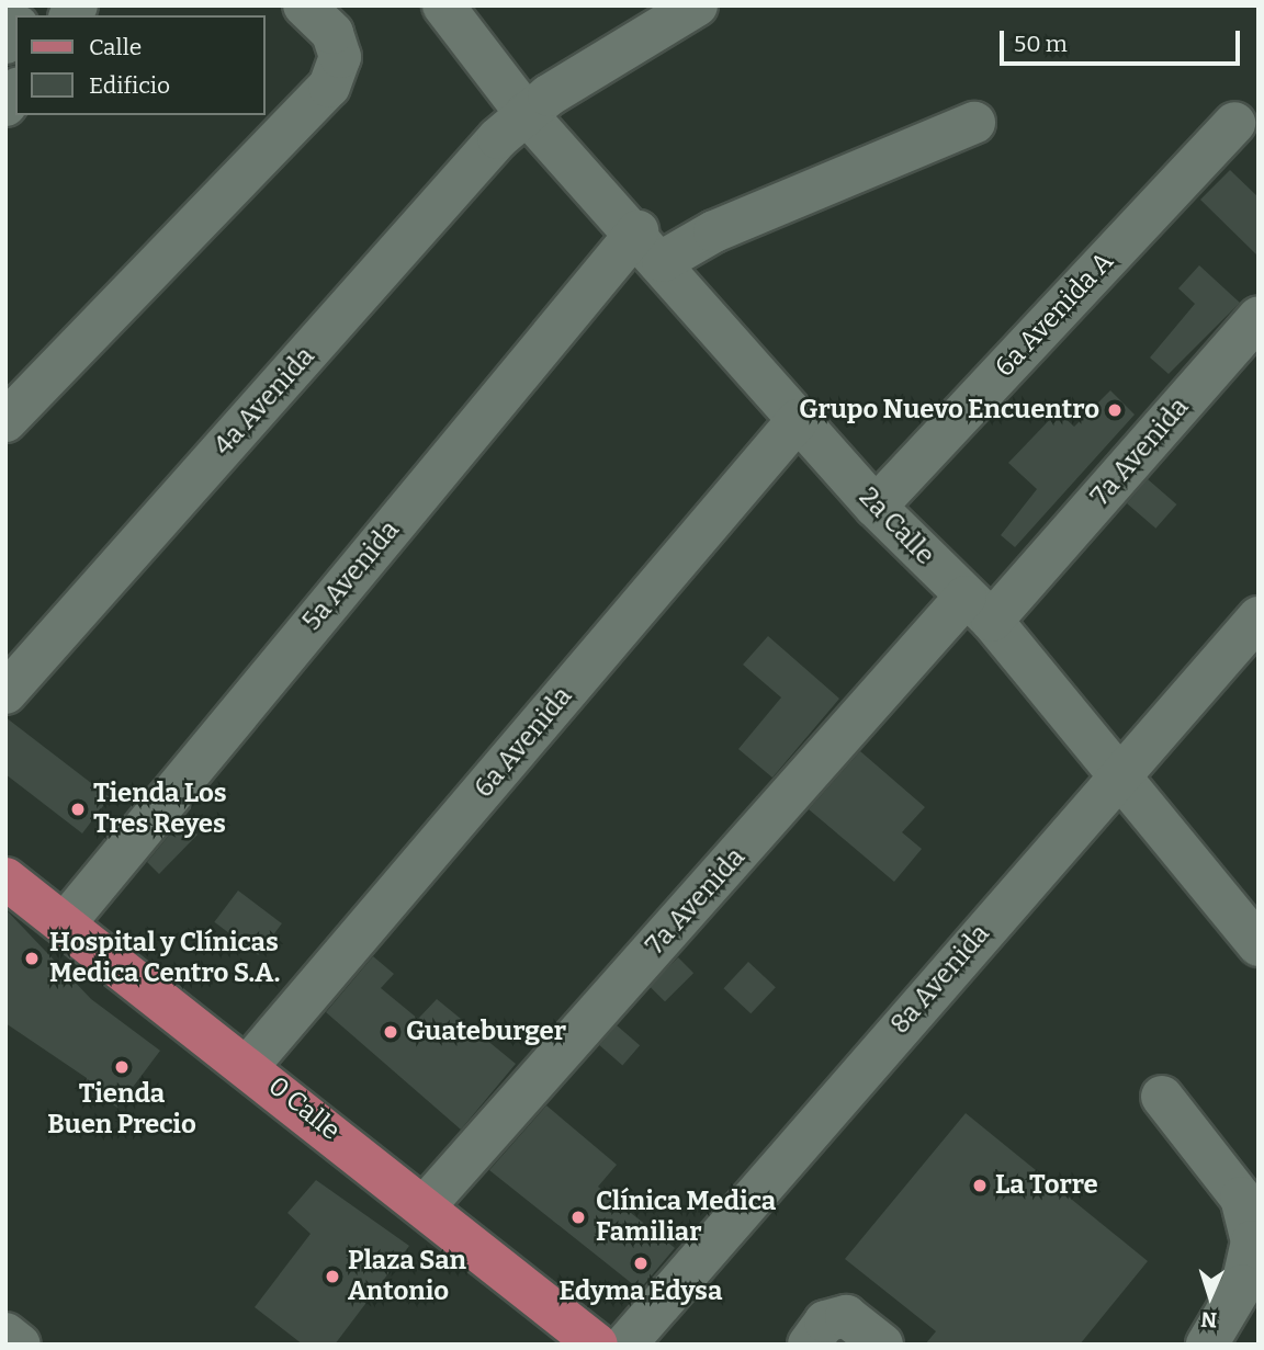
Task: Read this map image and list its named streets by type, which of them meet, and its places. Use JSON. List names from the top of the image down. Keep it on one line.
{"streets":{"main road":["0 Calle"],"street":["6a Avenida A","4a Avenida","7a Avenida","2a Calle","5a Avenida","6a Avenida","8a Avenida"]},"crossings":[["6a Avenida A","2a Calle"],["4a Avenida","2a Calle"],["7a Avenida","2a Calle"],["7a Avenida","0 Calle"],["2a Calle","5a Avenida"],["2a Calle","6a Avenida"],["2a Calle","8a Avenida"],["5a Avenida","0 Calle"],["6a Avenida","0 Calle"]],"places":["Grupo Nuevo Encuentro","Tienda Los Tres Reyes","Hospital y Clínicas Medica Centro S.A.","Guateburger","Tienda Buen Precio","La Torre","Clínica Medica Familiar","Edyma Edysa","Plaza San Antonio"],"legend":["Calle","Edificio"],"scale_bar":"50 m","north":"bottom"}
